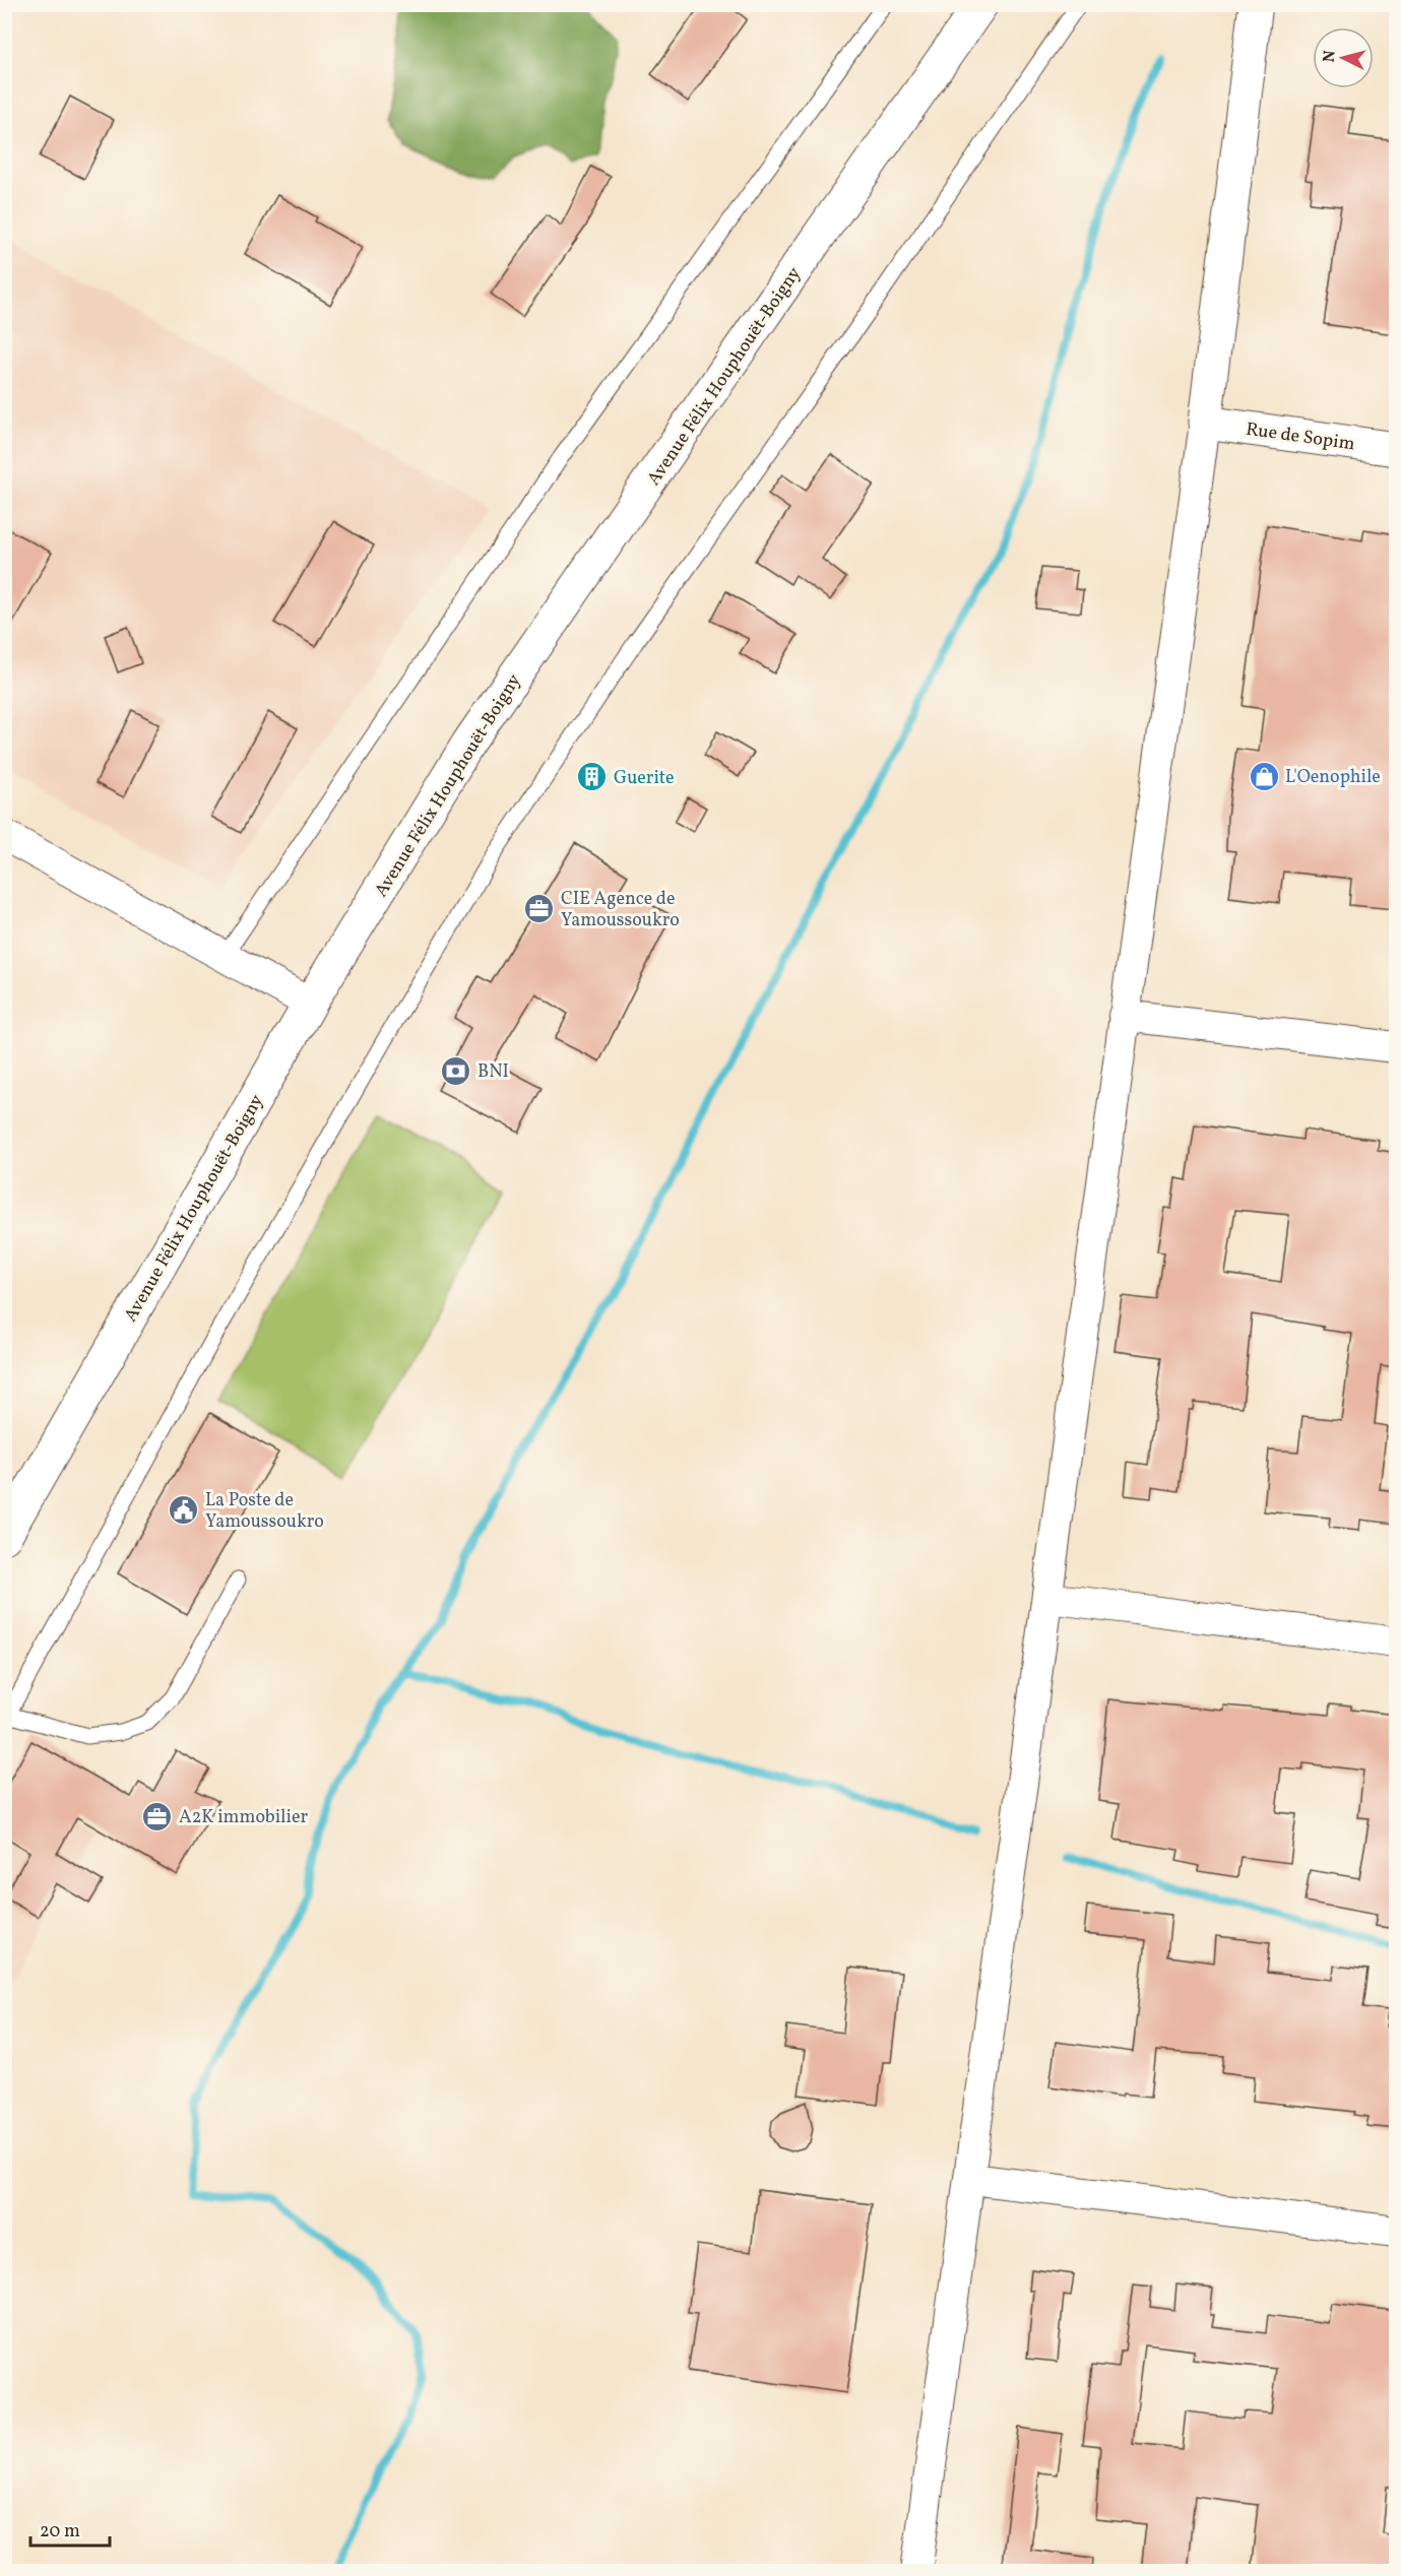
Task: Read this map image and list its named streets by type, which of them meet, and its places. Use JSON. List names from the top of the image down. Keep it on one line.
{"streets":{"main road":["Avenue Félix Houphouët-Boigny","Rue de Sopim"]},"places":{"shop":["L'Oenophile"],"building":["Guerite"],"office":["CIE Agence de Yamoussoukro","A2K immobilier"],"bank":["BNI"],"public building":["La Poste de Yamoussoukro"]},"scale_bar":"20 m","north":"left"}
